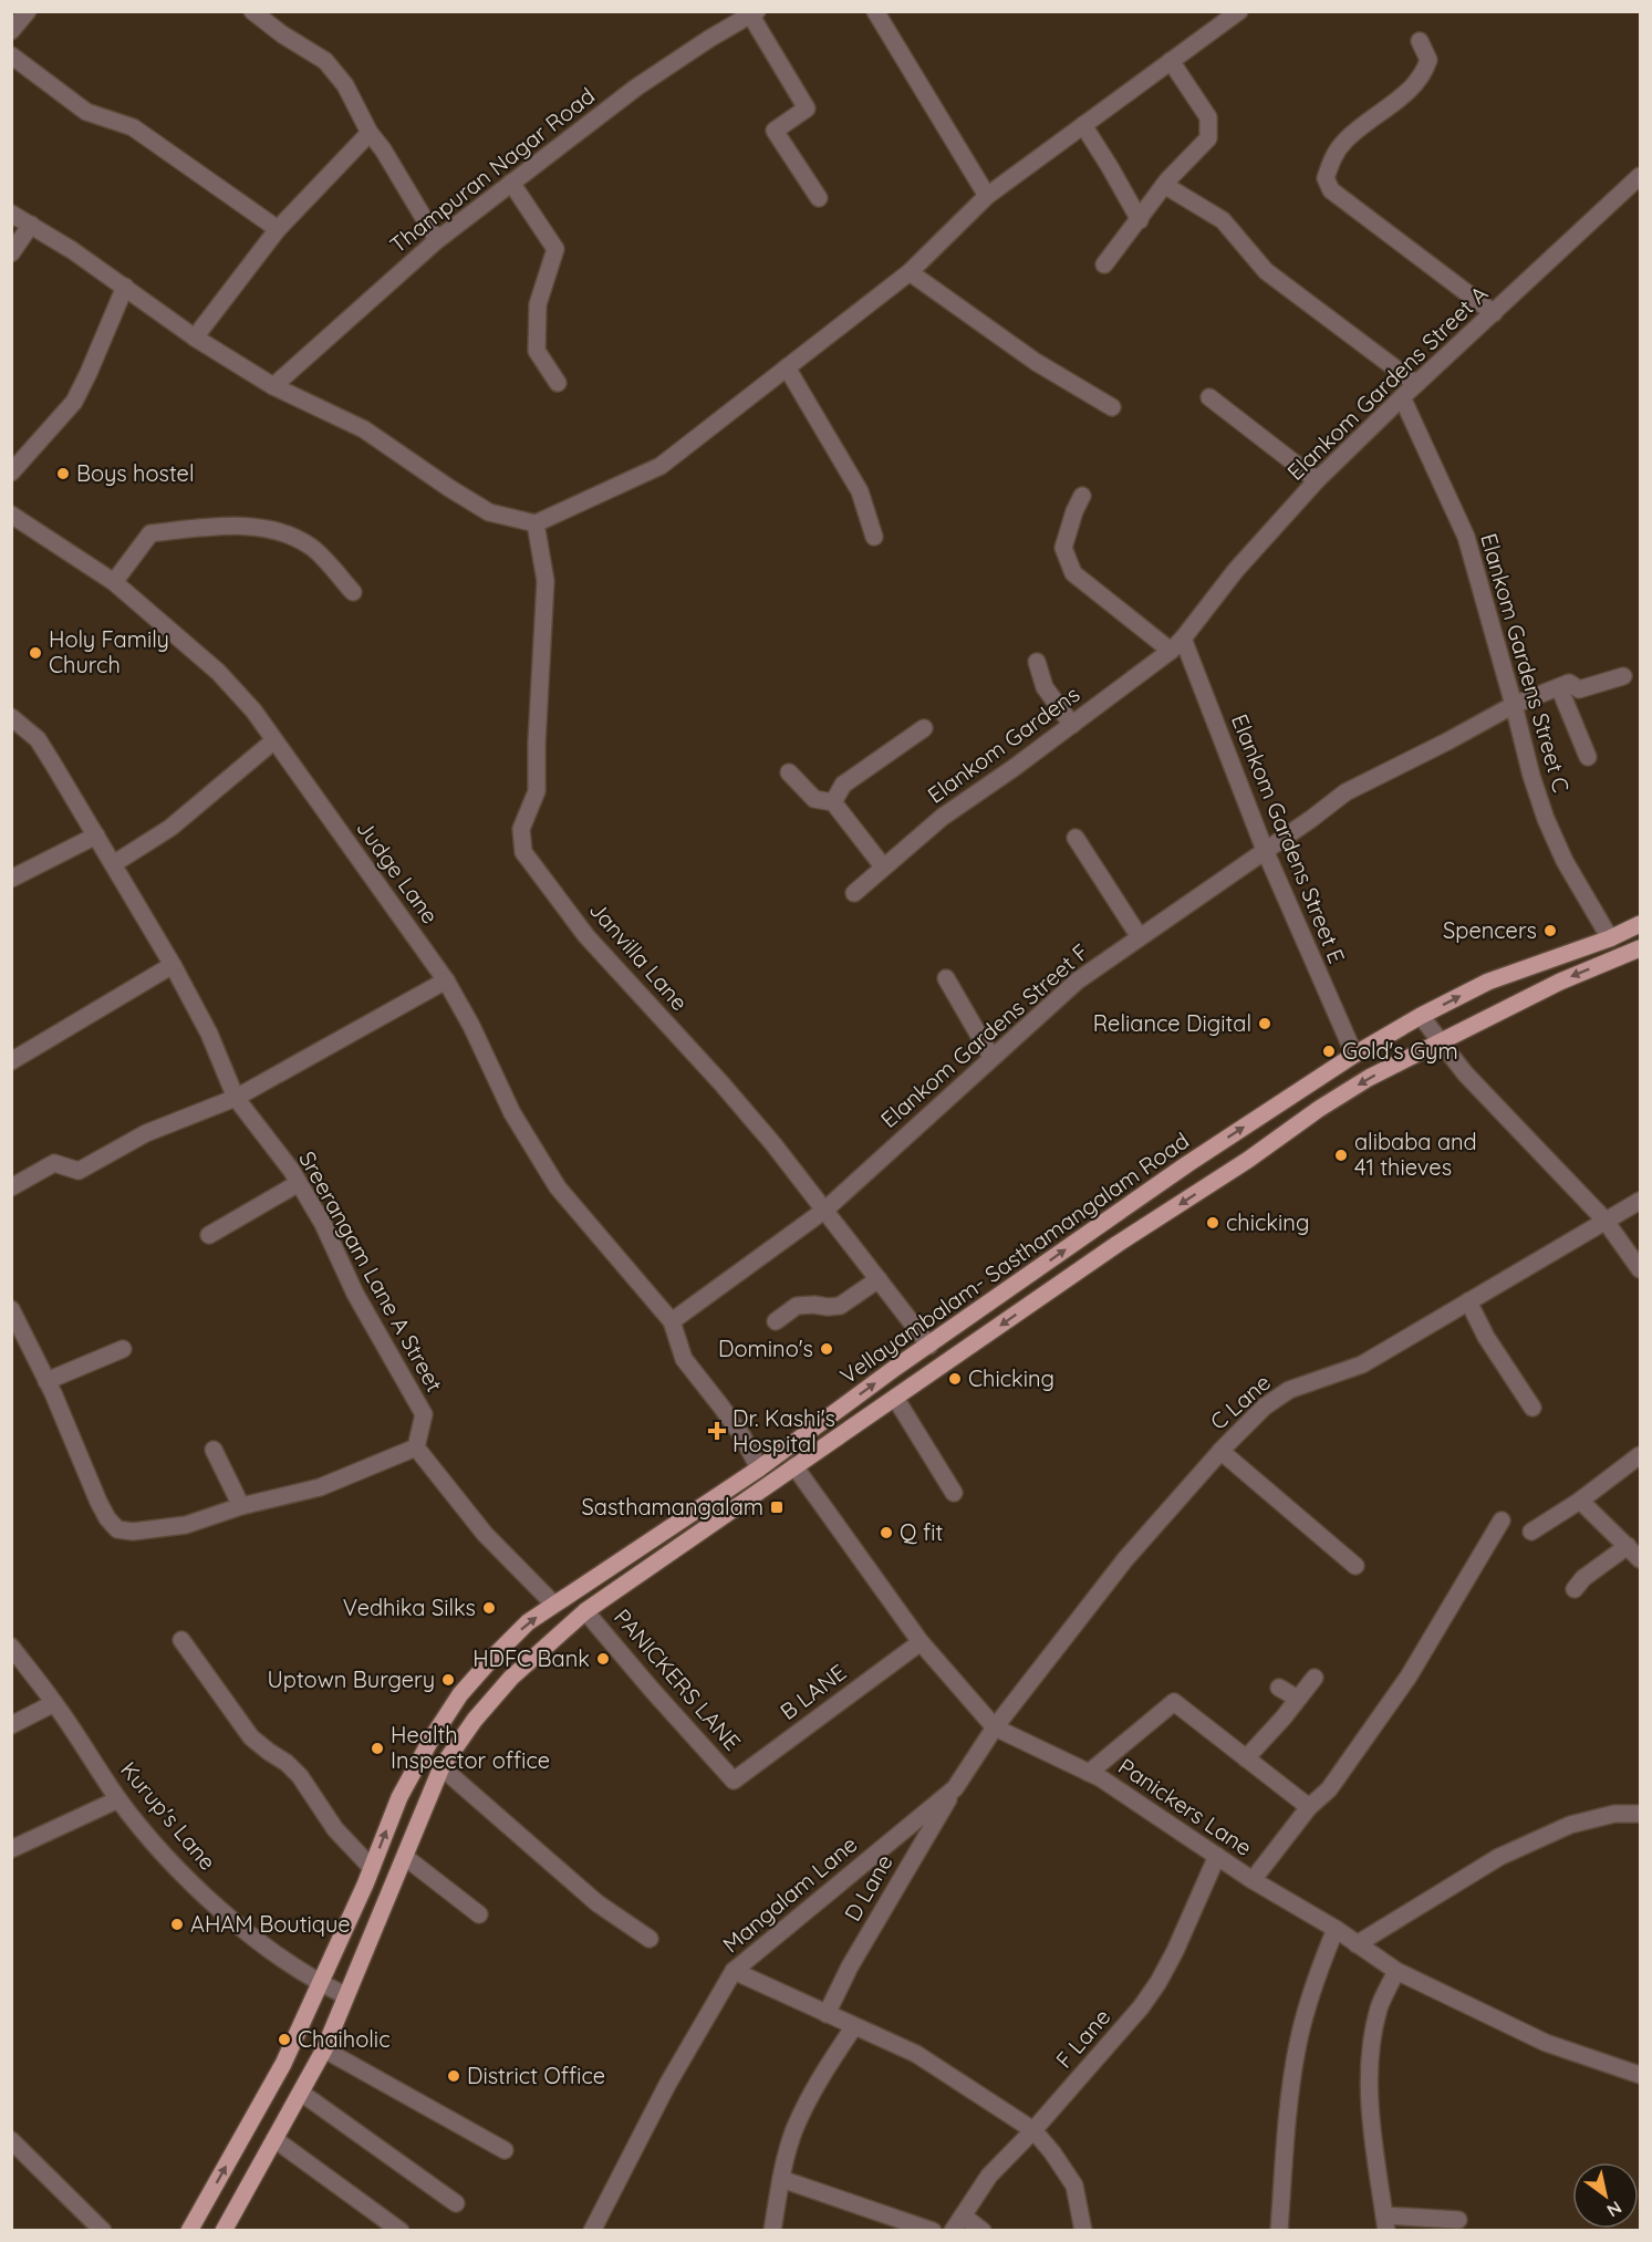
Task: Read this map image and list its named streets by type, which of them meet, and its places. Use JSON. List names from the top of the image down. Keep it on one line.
{"streets":{"main road":["Vellayambalam- Sasthamangalam Road"],"street":["Thampuran Nagar Road","Elankom Gardens Street A","Elankom Gardens Street C","Elankom Gardens","Elankom Gardens Street E","Judge Lane","Janvilla Lane","Elankom Gardens Street F","Sreerangam Lane A Street","C Lane","PANICKERS LANE","B LANE","Panickers Lane","Kurup's Lane","D Lane","Mangalam Lane","F Lane"]},"crossings":[["Elankom Gardens Street A","Elankom Gardens Street C"],["Elankom Gardens Street A","Elankom Gardens"],["Elankom Gardens Street A","Elankom Gardens Street E"],["Elankom Gardens Street C","Elankom Gardens Street F"],["Elankom Gardens Street C","Vellayambalam- Sasthamangalam Road"],["Elankom Gardens","Elankom Gardens Street E"],["Elankom Gardens Street E","Elankom Gardens Street F"],["Elankom Gardens Street E","Vellayambalam- Sasthamangalam Road"],["Judge Lane","Elankom Gardens Street F"],["Janvilla Lane","Elankom Gardens Street F"],["Janvilla Lane","Vellayambalam- Sasthamangalam Road"],["Vellayambalam- Sasthamangalam Road","PANICKERS LANE"],["Vellayambalam- Sasthamangalam Road","Panickers Lane"],["Vellayambalam- Sasthamangalam Road","Kurup's Lane"],["C Lane","Panickers Lane"],["C Lane","Mangalam Lane"],["PANICKERS LANE","B LANE"],["B LANE","Panickers Lane"],["Panickers Lane","Mangalam Lane"],["Panickers Lane","F Lane"],["D Lane","Mangalam Lane"]],"places":{"other":["Boys hostel","Holy Family Church","Spencers","Reliance Digital","Gold's Gym","alibaba and 41 thieves","chicking","Domino's","Chicking","Q fit","Vedhika Silks","HDFC Bank","Uptown Burgery","Health Inspector office","AHAM Boutique","Chaiholic","District Office"],"health":["Dr. Kashi's Hospital"],"transit":["Sasthamangalam"]},"north":"bottom right"}
